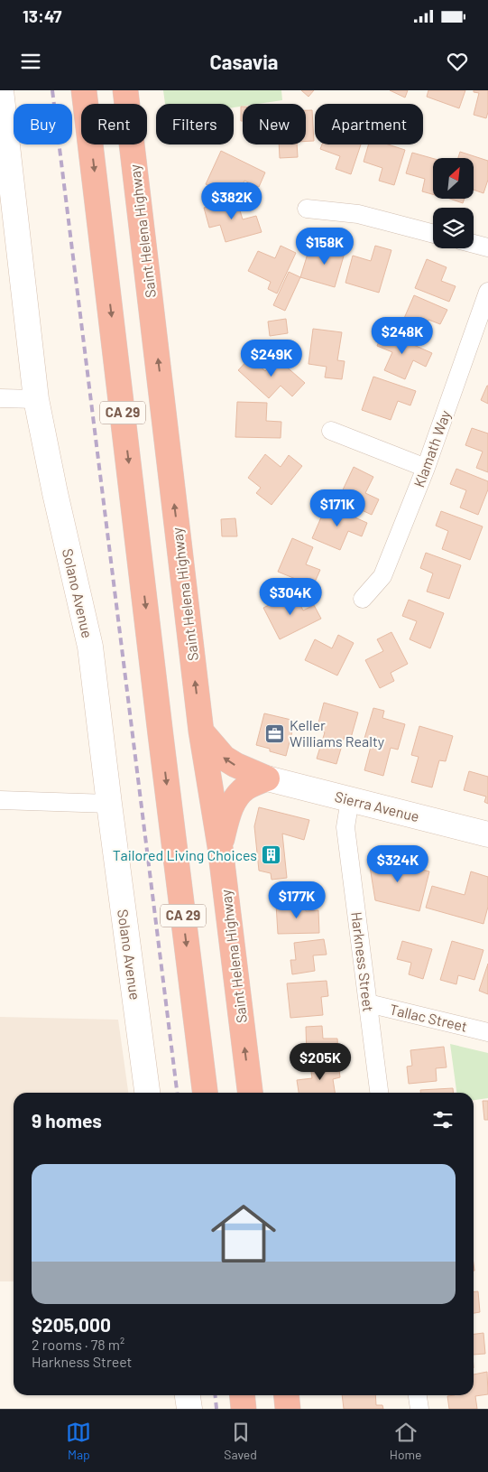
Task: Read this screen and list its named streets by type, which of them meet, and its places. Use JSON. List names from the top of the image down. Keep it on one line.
{"streets":{"highway":["Saint Helena Highway","CA 29"],"street":["Klamath Way","Solano Avenue","Sierra Avenue","Harkness Street","Tallac Street"]},"crossings":[["Sierra Avenue","Harkness Street"],["Harkness Street","Tallac Street"]],"places":{"office":["Keller Williams Realty"],"building":["Tailored Living Choices"]},"north":"top right","page":{"status":"13:47","header":"Casavia","chip":["Buy","Rent","Filters","New","Apartment"],"price":["$382K","$158K","$248K","$249K","$171K","$304K","$324K","$177K","$205K"],"heading":"9 homes","list":[{"name":"$205,000","note":"2 rooms · 78 m² · Harkness Street"}],"tabs":["Map","Saved","Home"]}}
